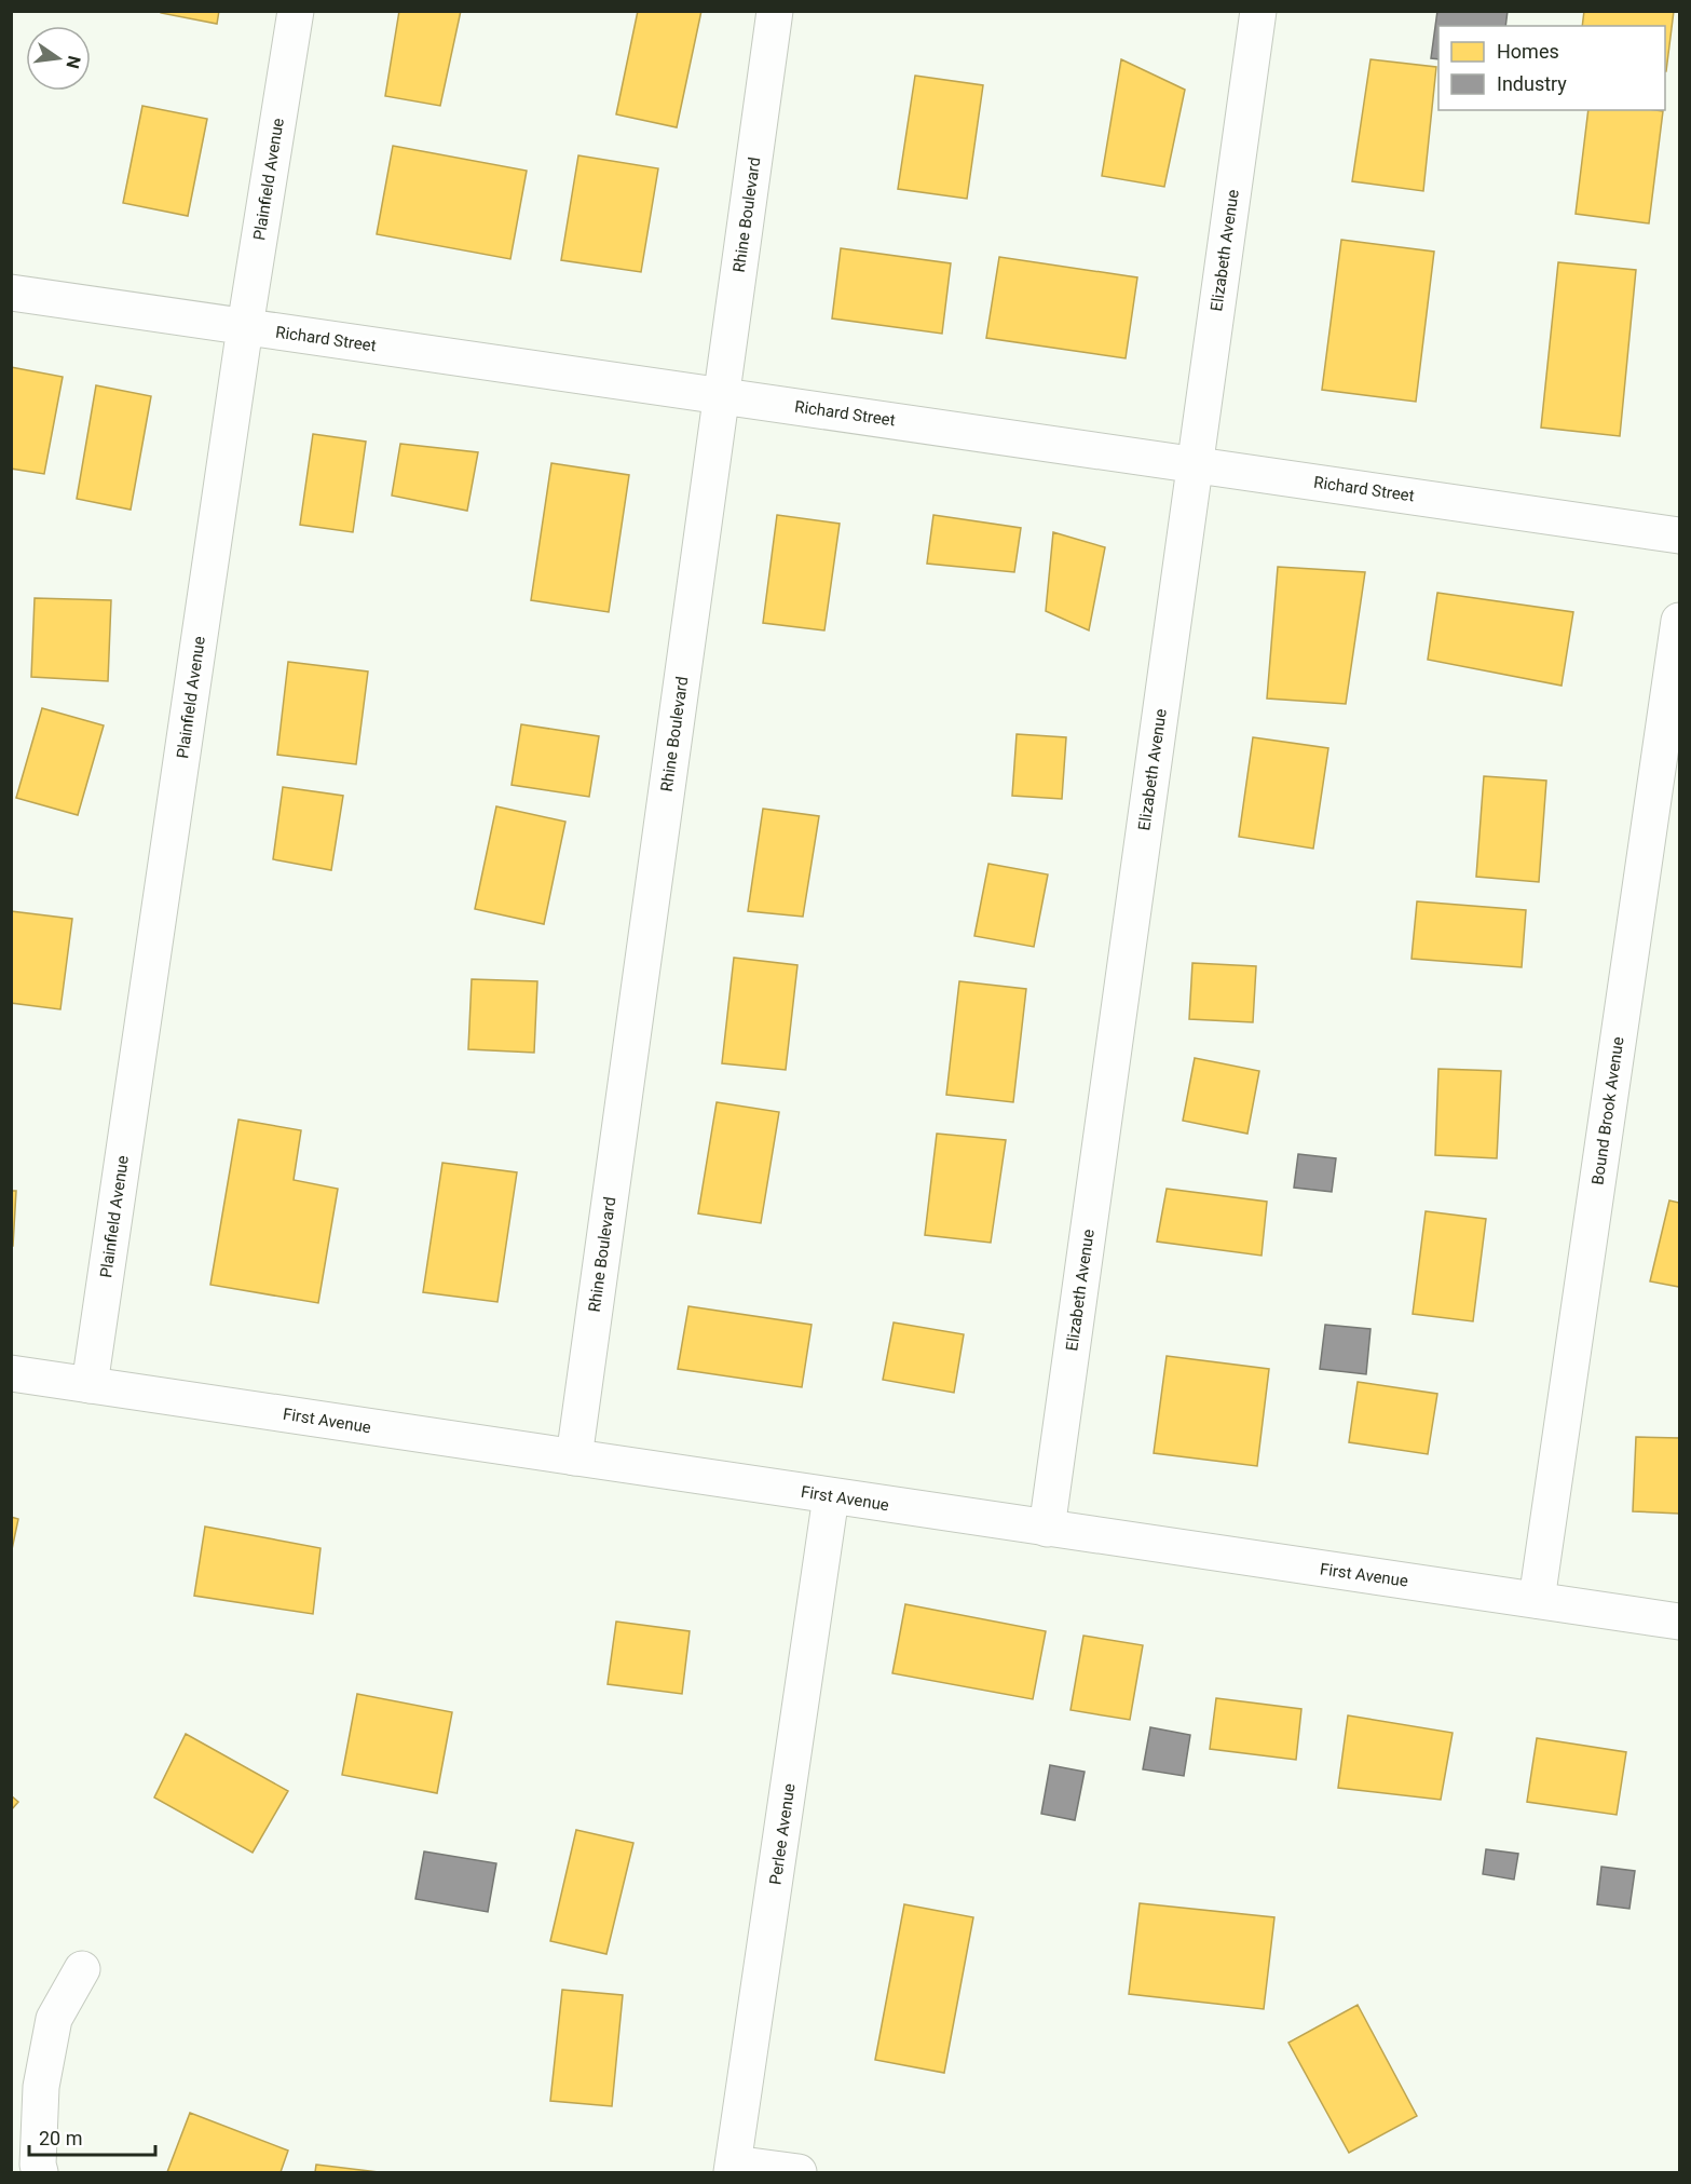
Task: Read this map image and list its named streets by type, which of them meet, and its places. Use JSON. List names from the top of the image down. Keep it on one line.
{"streets":{"street":["Plainfield Avenue","Rhine Boulevard","Elizabeth Avenue","Richard Street","Bound Brook Avenue","First Avenue","Perlee Avenue"]},"crossings":[["Plainfield Avenue","Richard Street"],["Plainfield Avenue","First Avenue"],["Rhine Boulevard","Richard Street"],["Rhine Boulevard","First Avenue"],["Elizabeth Avenue","Richard Street"],["Elizabeth Avenue","First Avenue"],["Bound Brook Avenue","First Avenue"],["First Avenue","Perlee Avenue"]],"legend":["Homes","Industry"],"scale_bar":"20 m","north":"right"}
